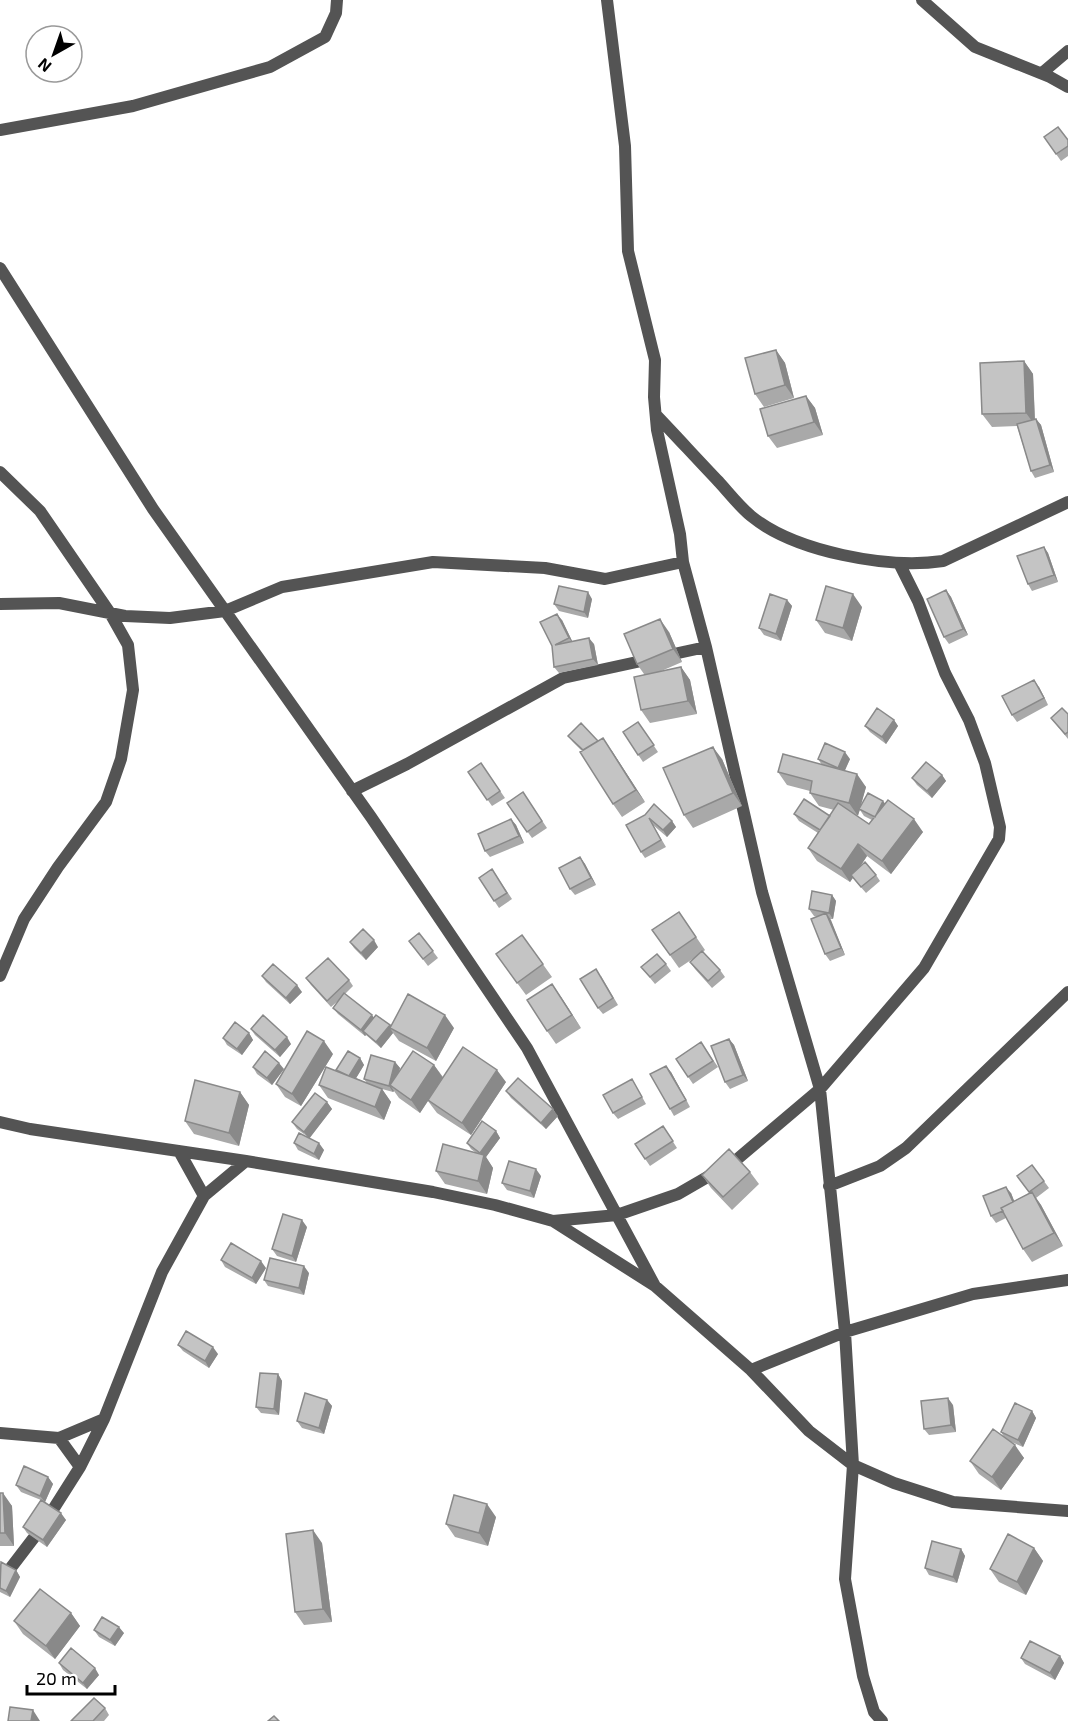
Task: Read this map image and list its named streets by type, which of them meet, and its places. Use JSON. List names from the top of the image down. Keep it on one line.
{"scale_bar":"20 m","north":"bottom left"}
